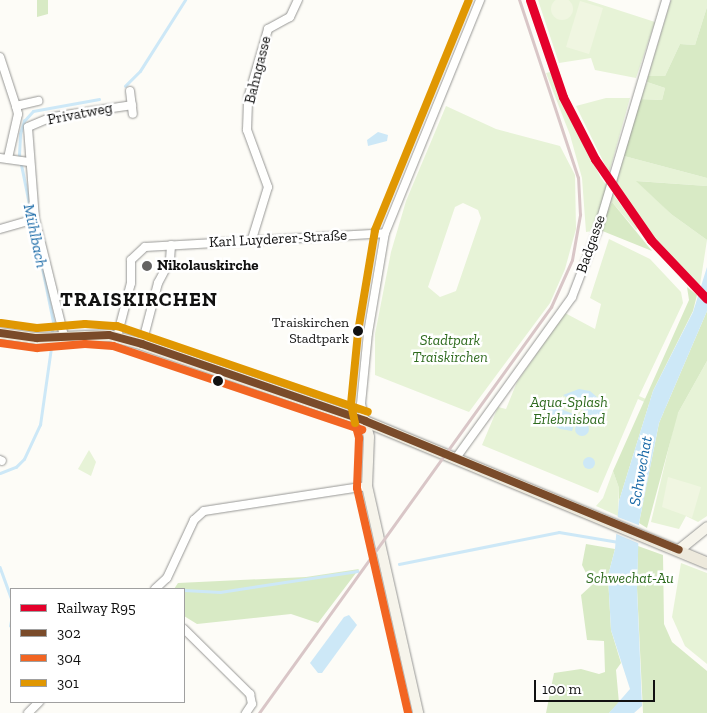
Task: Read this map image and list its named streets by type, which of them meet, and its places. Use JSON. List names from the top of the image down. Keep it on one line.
{"streets":{"street":["Bahngasse","Privatweg","Karl Luyderer-Straße","Badgasse"]},"crossings":[["Bahngasse","Karl Luyderer-Straße"]],"districts":["TRAISKIRCHEN"],"water":["Mühlbach","Schwechat"],"parks":["Stadtpark Traiskirchen","Aqua-Splash Erlebnisbad","Schwechat-Au"],"places":["Nikolauskirche","Traiskirchen Stadtpark"],"lines":["rail line R95","transit line 301","transit line 302","transit line 304"],"legend":["Railway R95","302","304","301"],"scale_bar":"100 m"}
